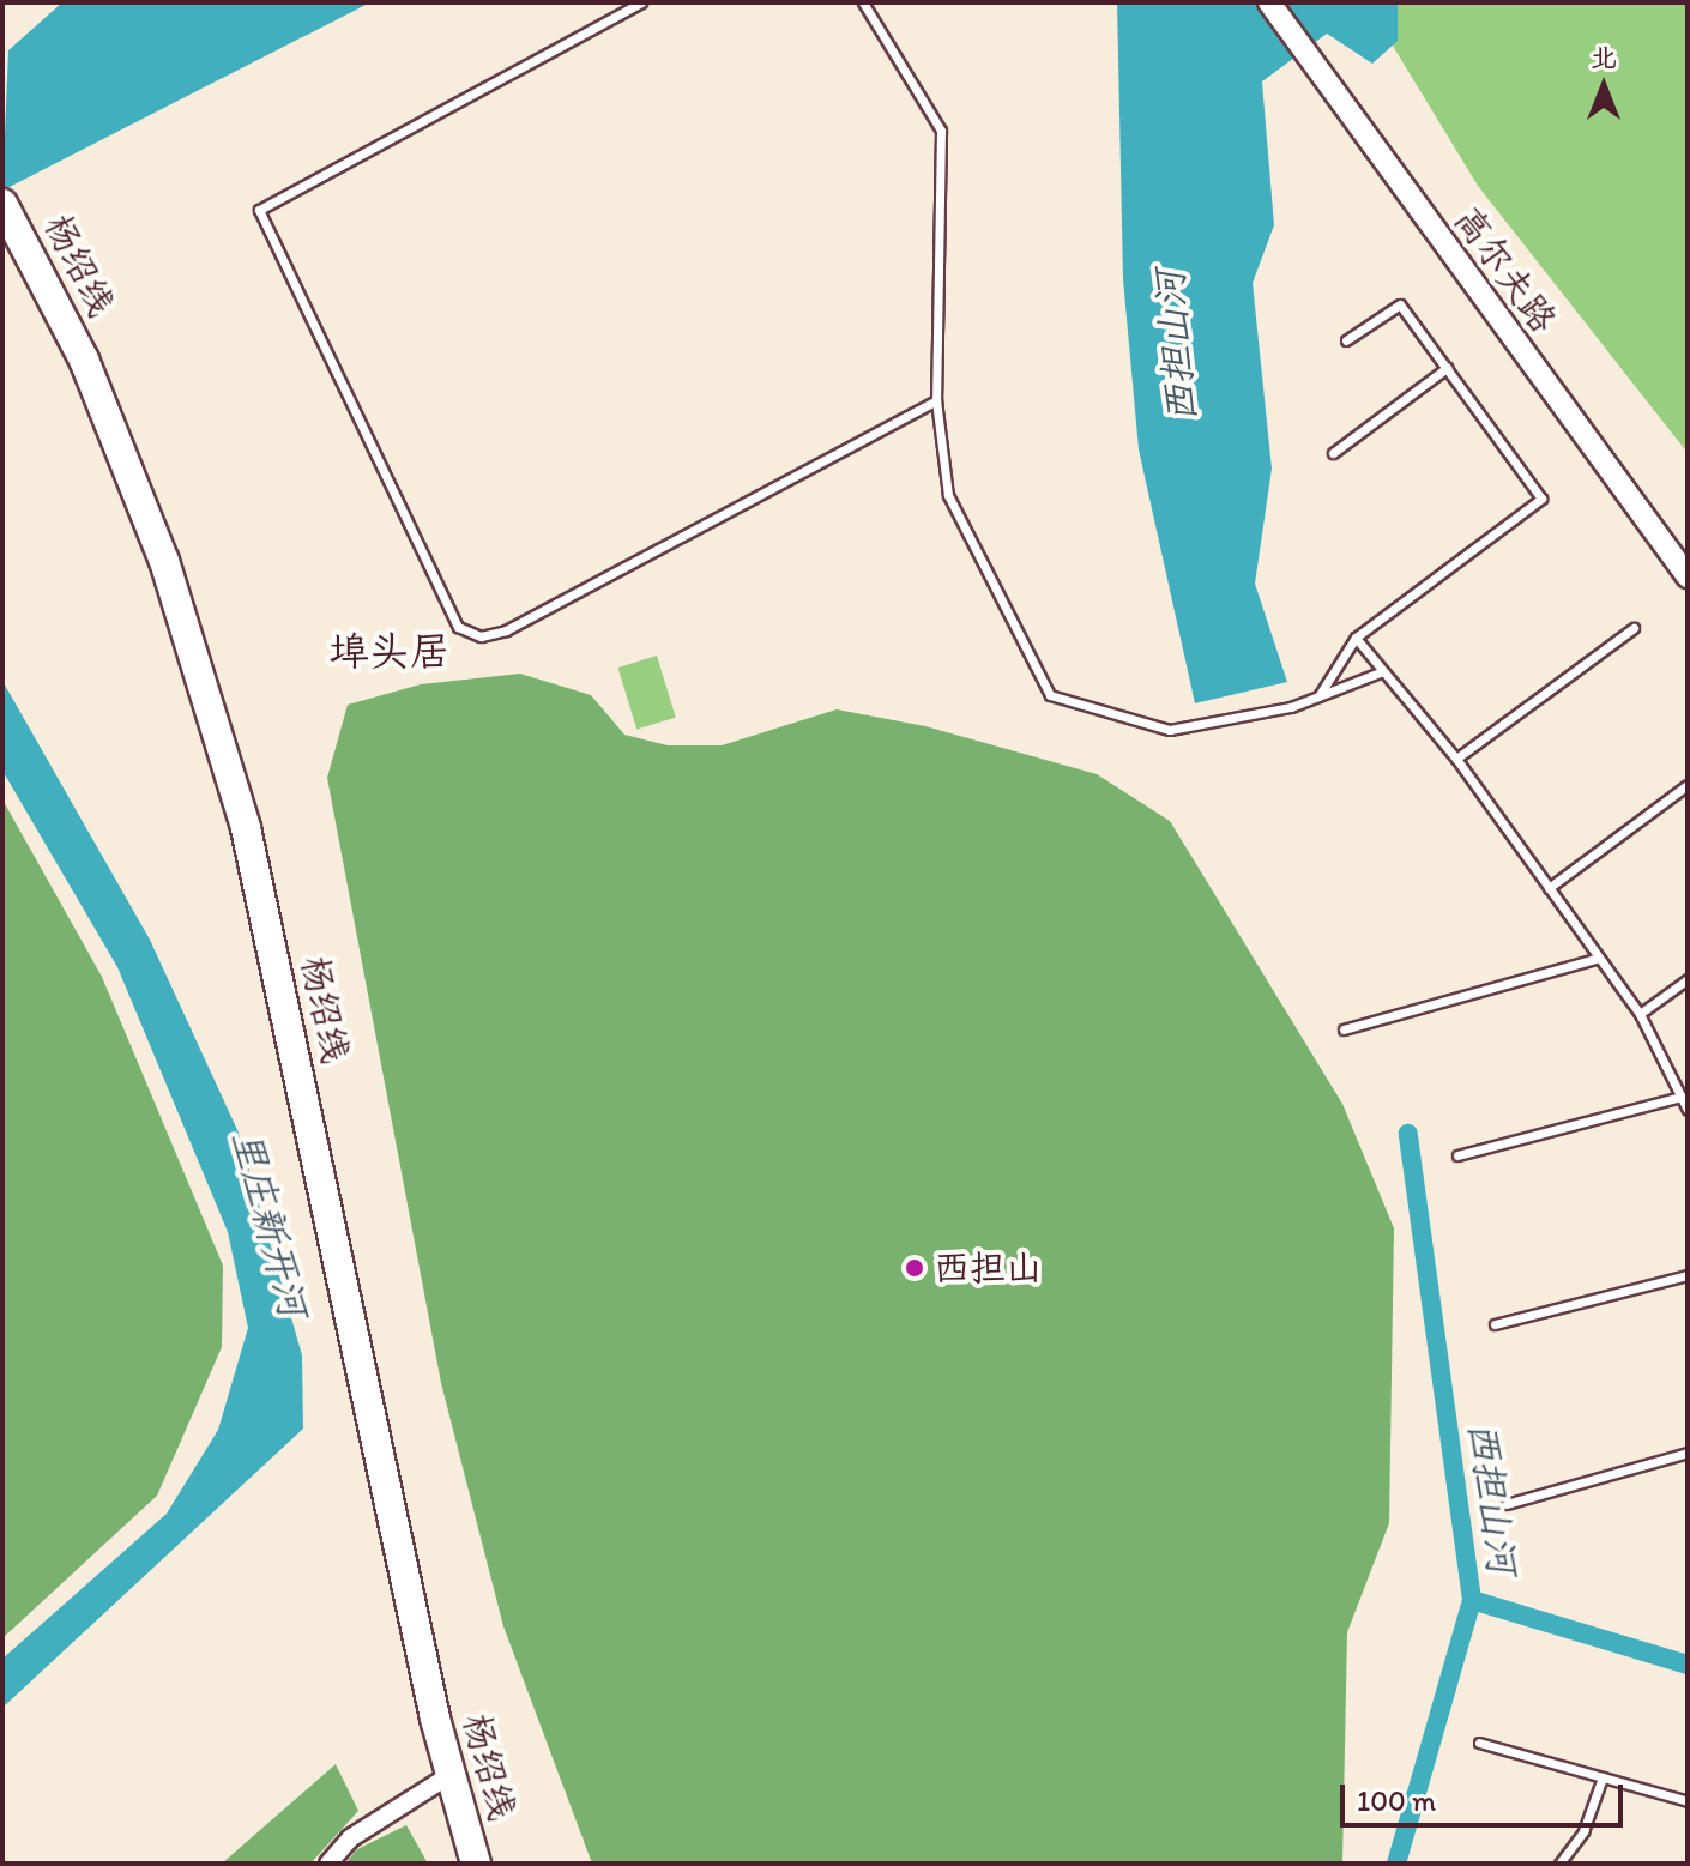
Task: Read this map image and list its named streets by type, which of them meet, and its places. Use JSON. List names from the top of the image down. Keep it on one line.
{"streets":{"main road":["杨绍线"],"street":["高尔夫路"]},"districts":["埠头居"],"water":["西担山河","里庄新开河"],"places":["西担山"],"scale_bar":"100 m","north":"top"}
